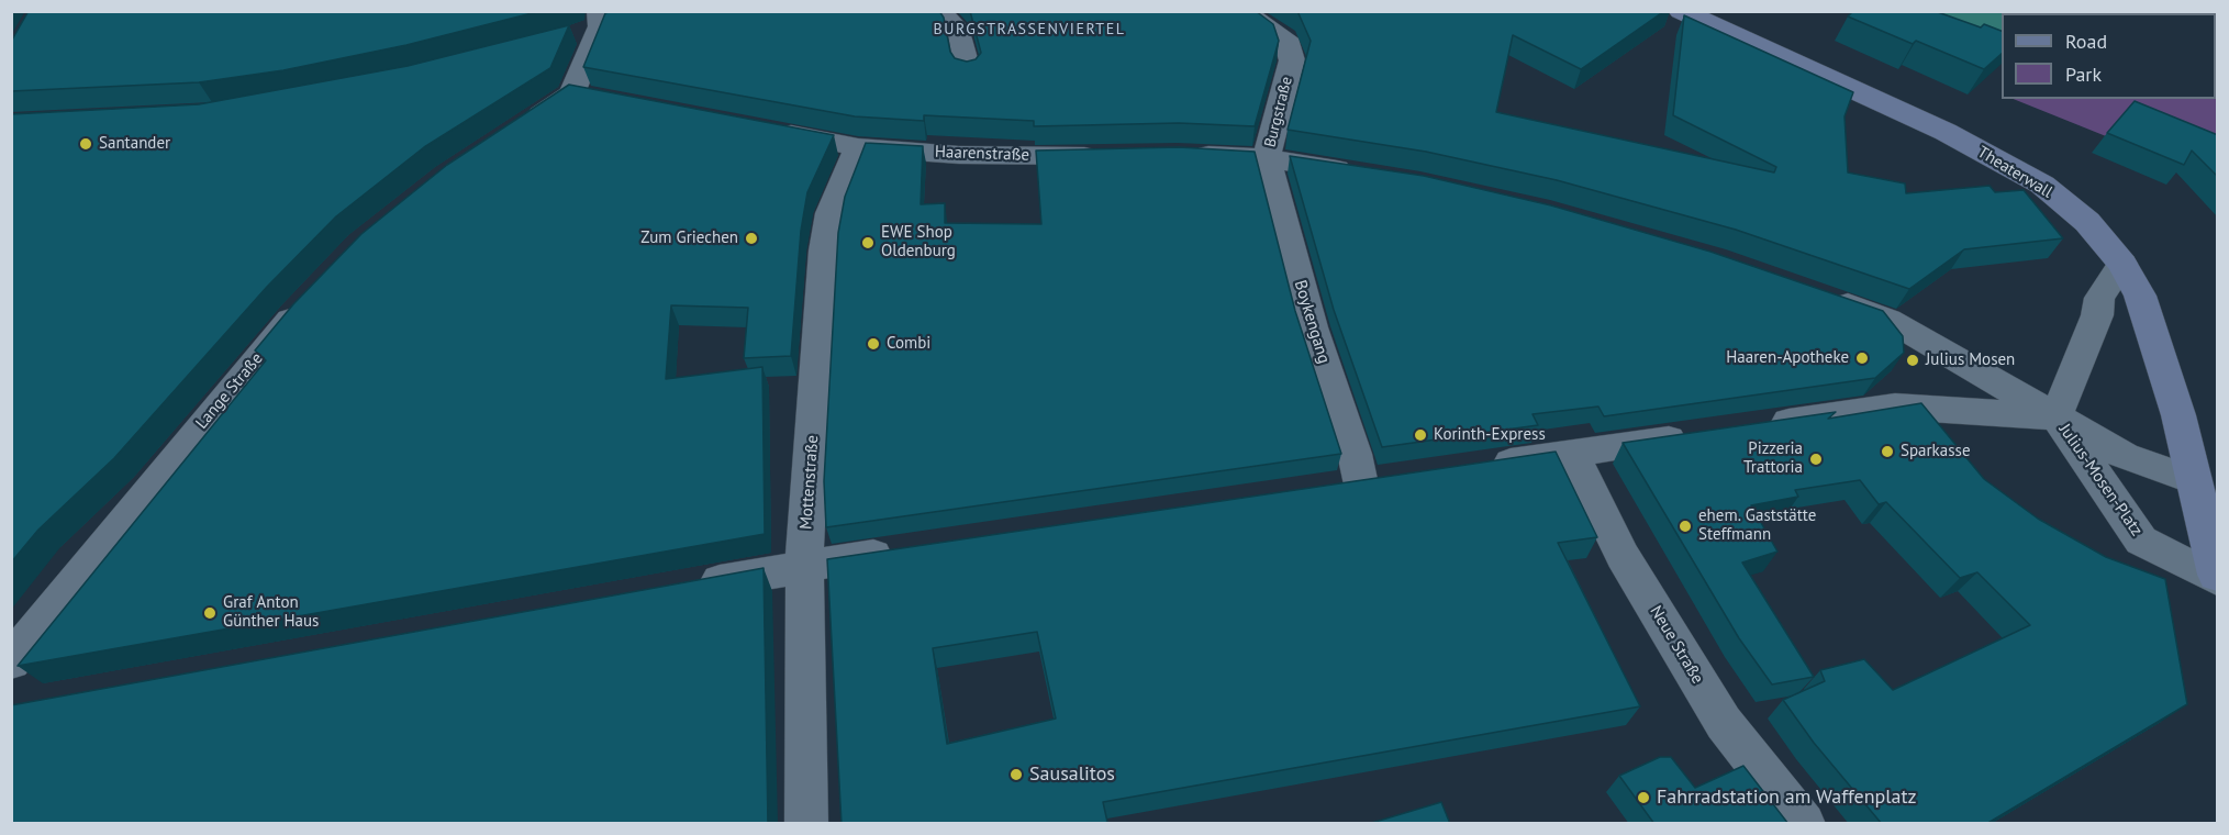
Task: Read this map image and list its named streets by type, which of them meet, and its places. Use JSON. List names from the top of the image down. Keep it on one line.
{"streets":{"street":["Burgstraße","Haarenstraße","Theaterwall","Boykengang","Lange Straße","Julius-Mosen-Platz","Mottenstraße","Neue Straße"]},"crossings":[["Burgstraße","Boykengang"],["Haarenstraße","Mottenstraße"],["Theaterwall","Julius-Mosen-Platz"]],"districts":["BURGSTRASSENVIERTEL"],"places":["Santander","Zum Griechen","EWE Shop Oldenburg","Combi","Haaren-Apotheke","Julius Mosen","Korinth-Express","Sparkasse","Pizzeria Trattoria","ehem. Gaststätte Steffmann","Graf Anton Günther Haus","Sausalitos","Fahrradstation am Waffenplatz"],"legend":["Road","Park"]}
